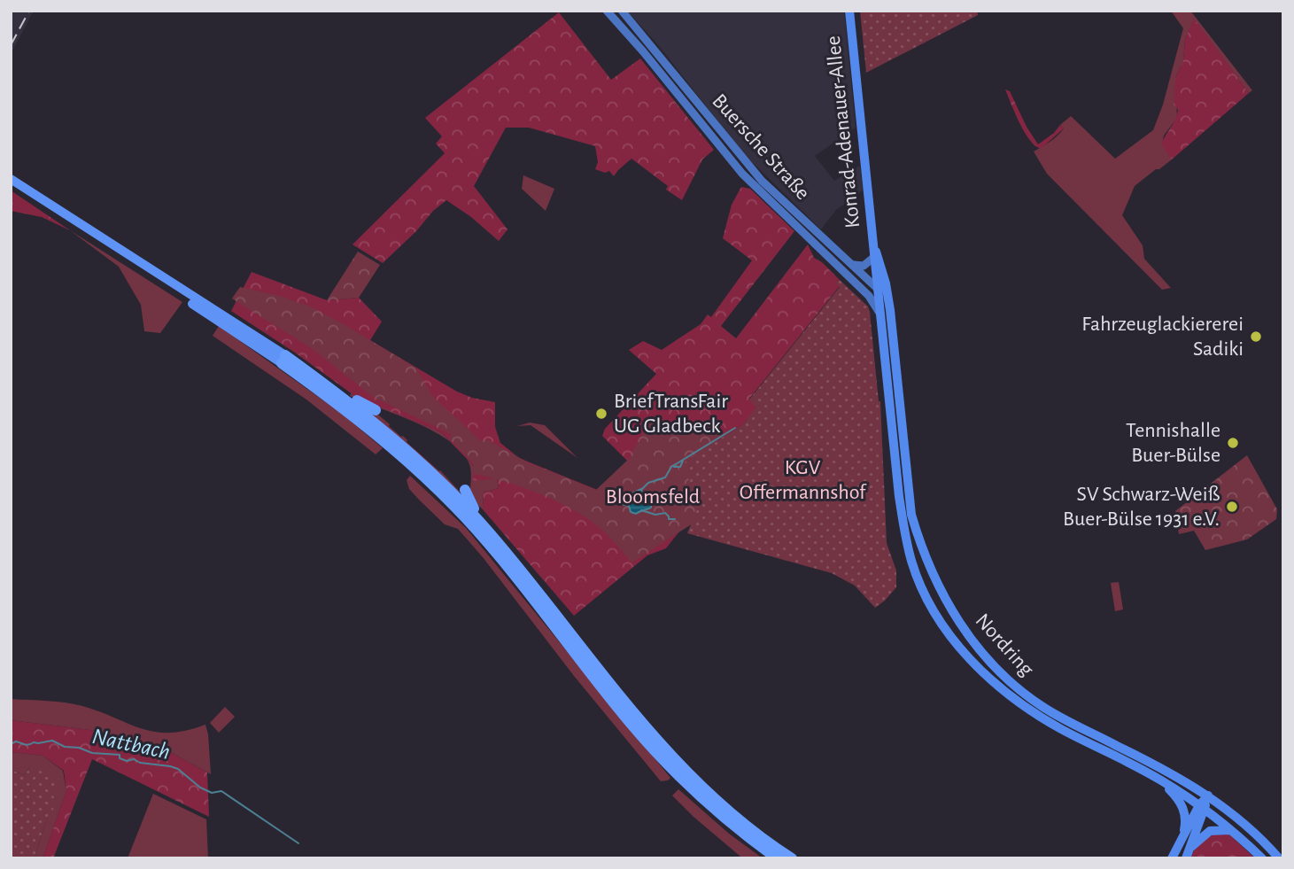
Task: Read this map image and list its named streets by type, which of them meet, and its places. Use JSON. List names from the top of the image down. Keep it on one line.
{"streets":{"main road":["Konrad-Adenauer-Allee","Buersche Straße","Nordring"]},"crossings":[["Konrad-Adenauer-Allee","Buersche Straße"],["Konrad-Adenauer-Allee","Nordring"]],"water":["Nattbach"],"parks":["KGV Offermannshof","Bloomsfeld"],"places":["Fahrzeuglackiererei Sadiki","BriefTransFair UG Gladbeck","Tennishalle Buer-Bülse","SV Schwarz-Weiß Buer-Bülse 1931 e.V."]}
